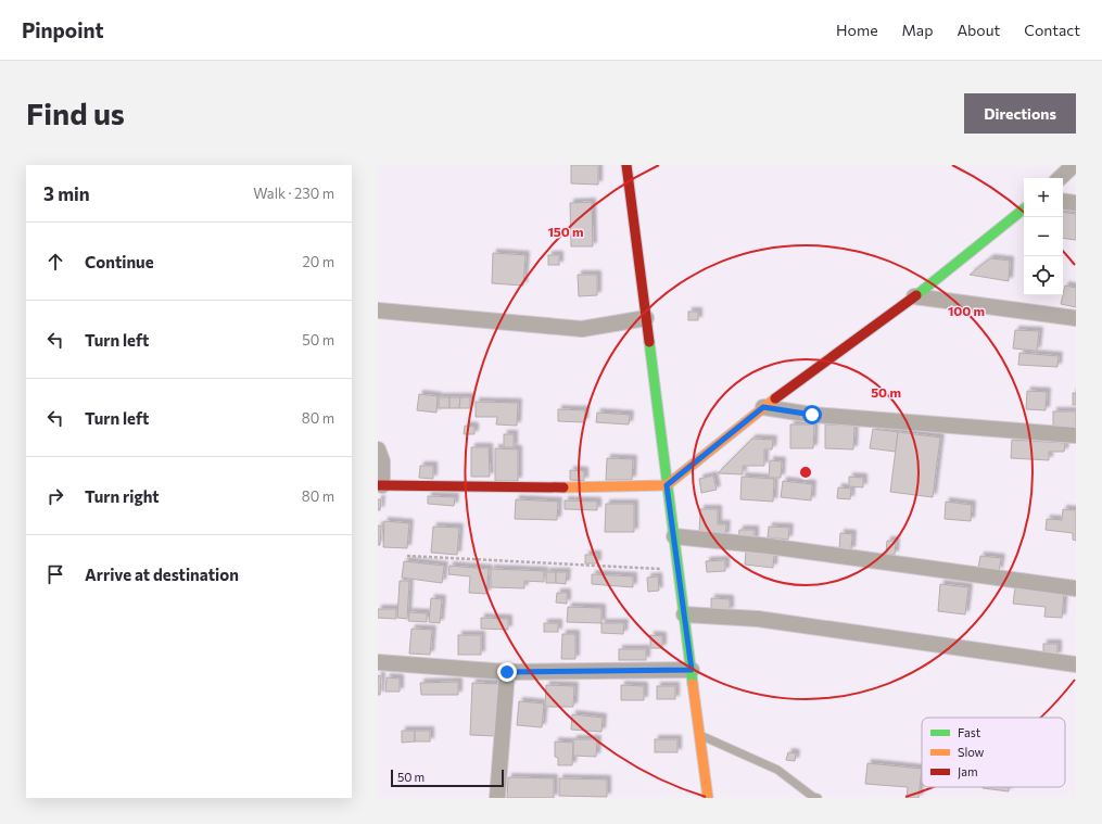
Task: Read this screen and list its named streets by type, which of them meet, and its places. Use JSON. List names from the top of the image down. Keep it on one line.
{"legend":["Fast","Slow","Jam"],"scale_bar":"50 m","page":{"header":"Pinpoint","nav":["Home","Map","About","Contact"],"buttons":"Directions","title":"Find us","heading":["3 min","Walk · 230 m"],"map_buttons":["+","−"],"list":[["Continue","20 m"],["Turn left","50 m"],["Turn left","80 m"],["Turn right","80 m"],"Arrive at destination"],"scale":"50 m"},"rings":["150 m","100 m","50 m"]}
